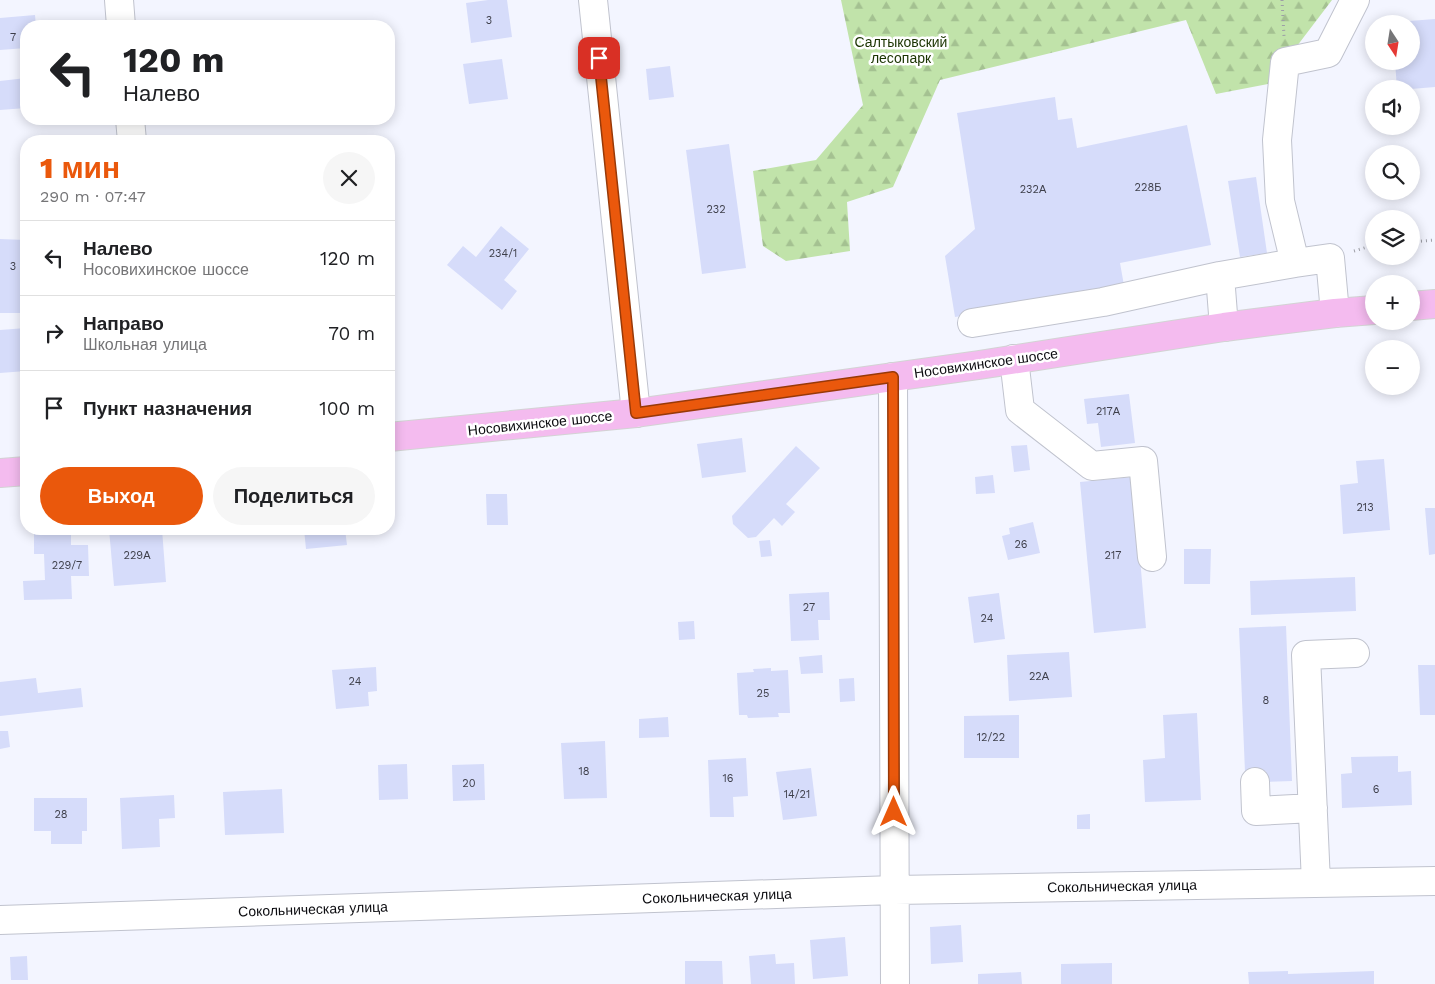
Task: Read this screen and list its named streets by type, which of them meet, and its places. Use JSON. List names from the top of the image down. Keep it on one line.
{"streets":{"main road":["Носовихинское шоссе"],"street":["Сокольническая улица"]},"parks":["Салтыковский лесопарк"],"house_numbers":["3","7","228Б","232А","232","234/1","3","217А","213","26","229А","217","229/7","27","24","22А","24","25","8","12/22","18","16","20","6","14/21","28"],"north":"bottom","page":{"map_buttons":["+","−"],"turn":["120 m","Налево"],"heading":["1 мин","290 m · 07:47"],"list":[{"name":"Налево","note":"Носовихинское шоссе","value":"120 m"},{"name":"Направо","note":"Школьная улица","value":"70 m"},{"name":"Пункт назначения","value":"100 m"}],"buttons":["Выход","Поделиться"]}}
